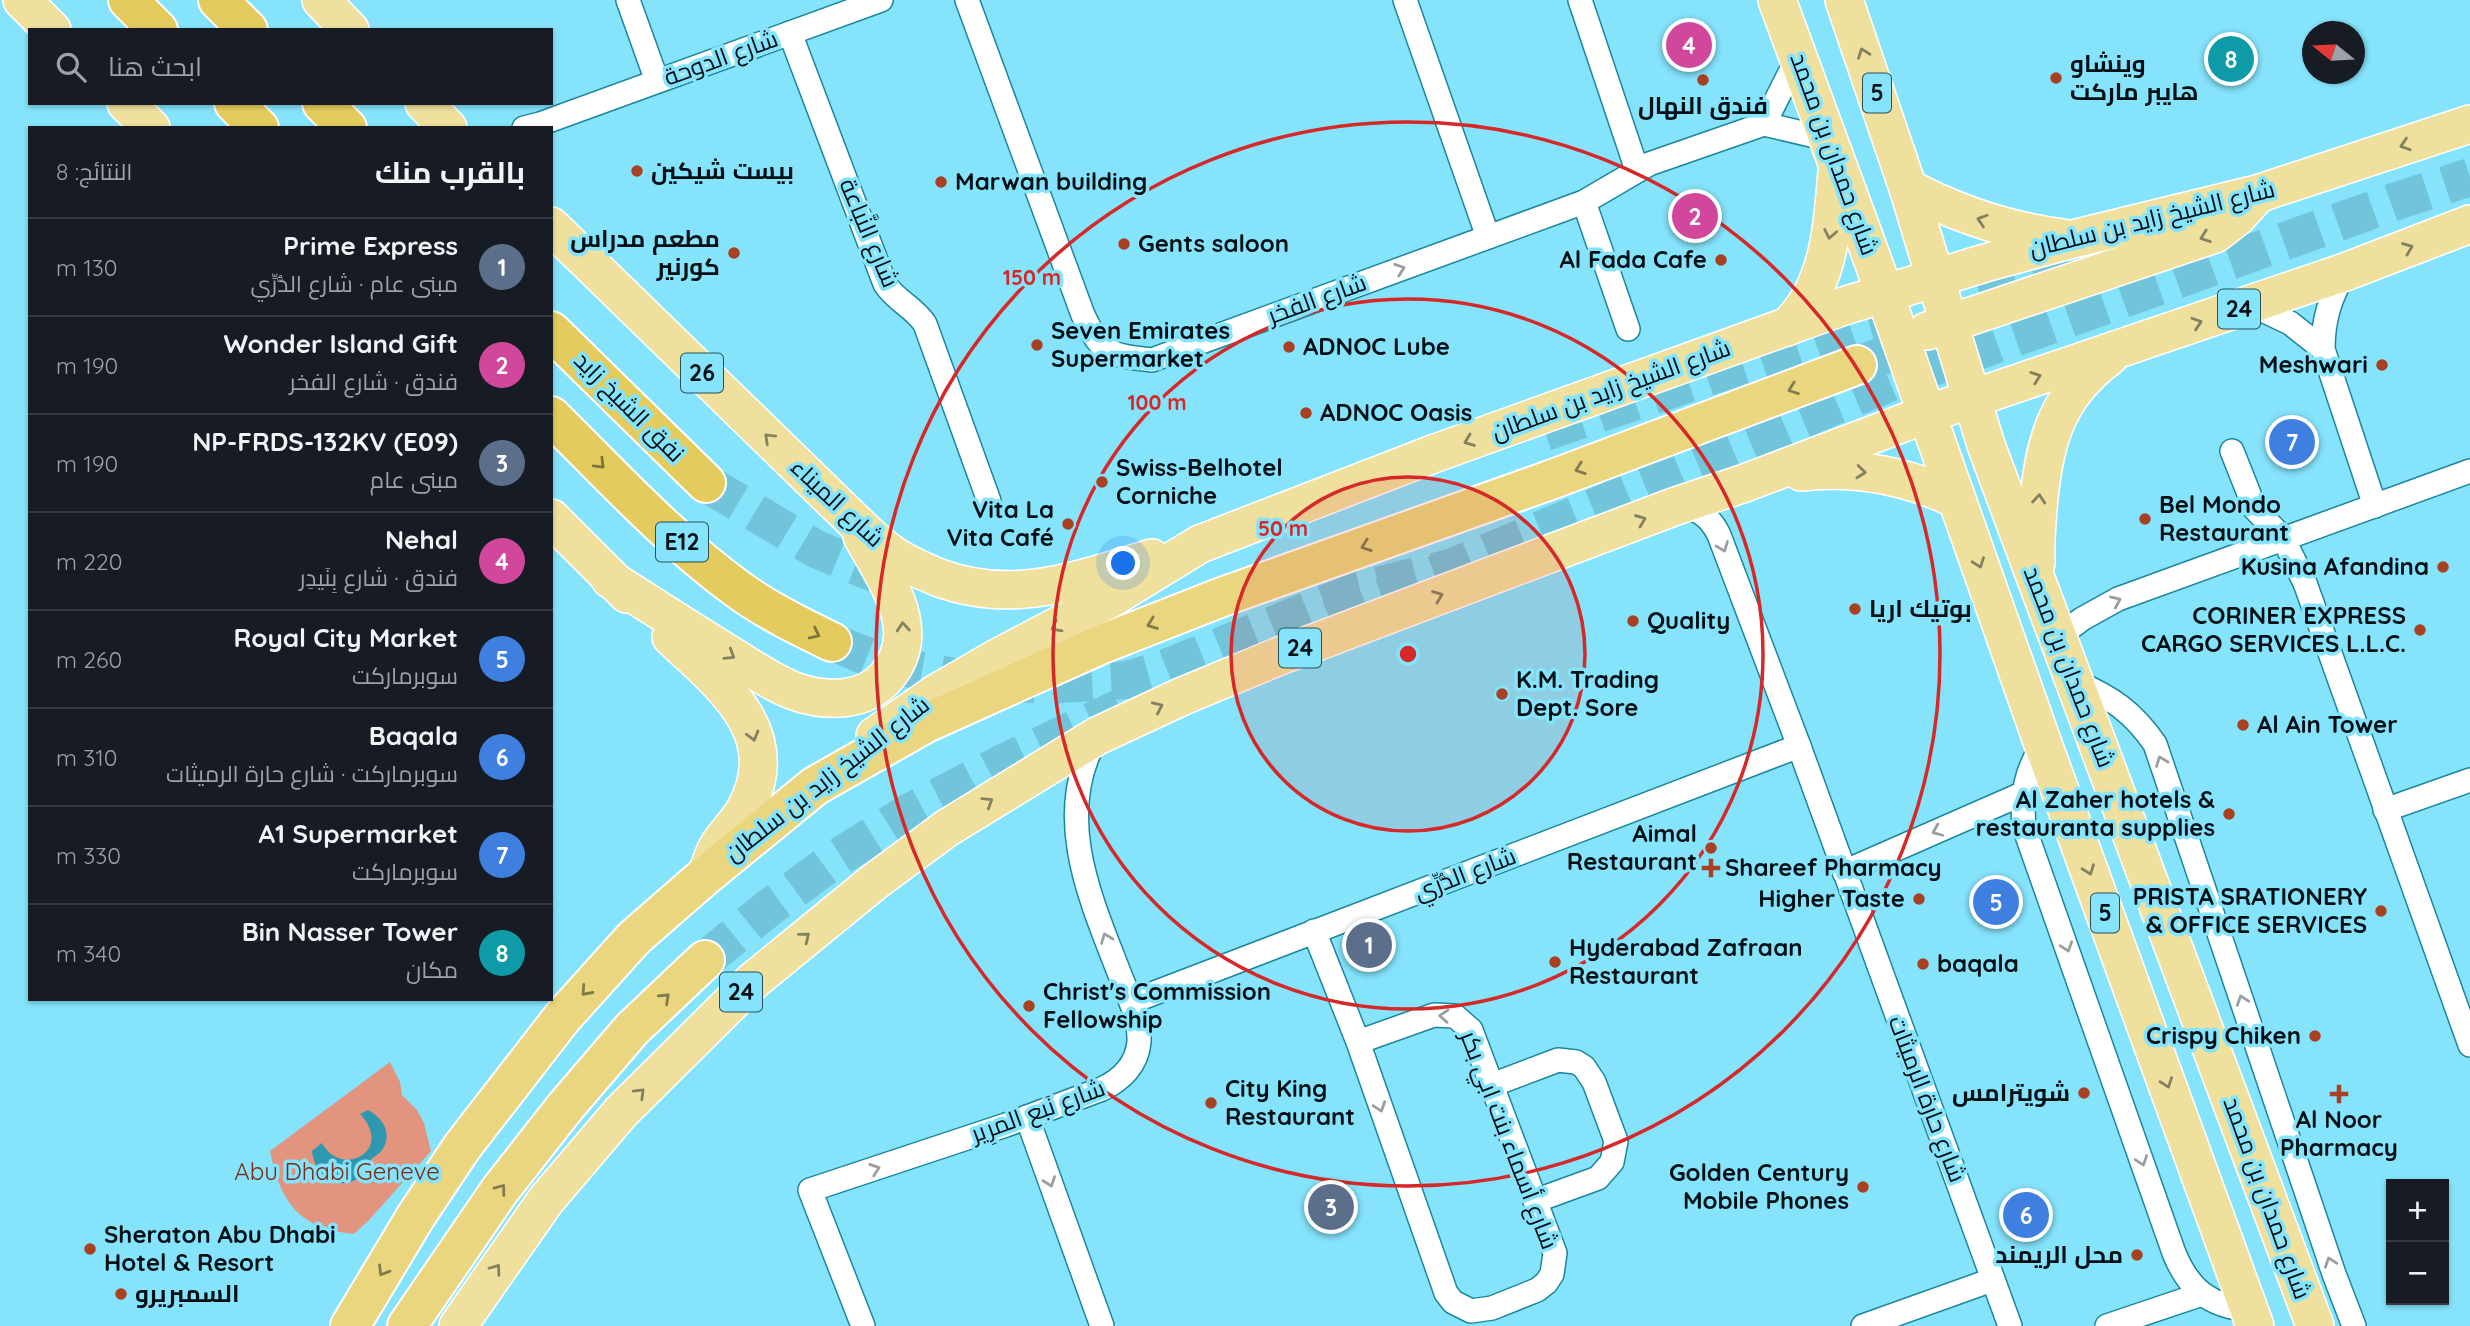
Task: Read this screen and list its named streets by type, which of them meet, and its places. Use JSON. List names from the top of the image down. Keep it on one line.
{"streets":{"highway":["شارع الشيخ زايد بن سلطان","نفق الشيخ زايد","E12"],"main road":["5","شارع حمدان بن محمد","24","26","شارع الميناء"],"street":["شارع الدوحة","شارع النَّباعة","شارع الفخر","شارع الدُّرِّي","شارع حارة الرميثات","شارع نَبع المرِير","شارع أسماء بنت ابي بكر"]},"crossings":[["شارع الدوحة","شارع النَّباعة"],["شارع حمدان بن محمد","شارع الشيخ زايد بن سلطان"],["شارع حمدان بن محمد","24"],["شارع الشيخ زايد بن سلطان","شارع الميناء"],["24","شارع حارة الرميثات"],["24","شارع نَبع المرِير"],["شارع الدُّرِّي","شارع حارة الرميثات"],["شارع الدُّرِّي","شارع نَبع المرِير"],["شارع الدُّرِّي","شارع أسماء بنت ابي بكر"]],"one_way":["شارع الميناء"],"parks":["Abu Dhabi Geneve"],"places":{"other":["وينشاو هايبر ماركت","فندق النهال","بيست شيكين","Marwan building","Gents saloon","مطعم مدراس كورنير","Al Fada Cafe","Seven Emirates Supermarket","ADNOC Lube","Meshwari","ADNOC Oasis","Swiss-Belhotel Corniche","Bel Mondo Restaurant","Vita La Vita Café","Kusina Afandina","بوتيك اريا","Quality","CORINER EXPRESS CARGO SERVICES L.L.C.","K.M. Trading Dept. Sore","Al Ain Tower","Al Zaher hotels & restauranta supplies","Aimal Restaurant","Higher Taste","PRISTA SRATIONERY & OFFICE SERVICES","Hyderabad Zafraan Restaurant","baqala","Christ's Commission Fellowship","Crispy Chiken","شويترامس","City King Restaurant","Golden Century Mobile Phones","Sheraton Abu Dhabi Hotel & Resort","محل الريمند","السمبريرو"],"health":["Shareef Pharmacy","Al Noor Pharmacy"]},"north":"left","page":{"pins":["4","8","2","7","5","1","3","6"],"search":"ابحث هنا","heading":["بالقرب منك","النتائج: 8"],"list":[{"mark":"1","name":"Prime Express","note":"مبنى عام · شارع الدُّرِّي","value":"130 m"},{"mark":"2","name":"Wonder Island Gift","note":"فندق · شارع الفخر","value":"190 m"},{"mark":"3","name":"NP-FRDS-132KV (E09)","note":"مبنى عام","value":"190 m"},{"mark":"4","name":"Nehal","note":"فندق · شارع بِنَيدِر","value":"220 m"},{"mark":"5","name":"Royal City Market","note":"سوبرماركت","value":"260 m"},{"mark":"6","name":"Baqala","note":"سوبرماركت · شارع حارة الرميثات","value":"310 m"},{"mark":"7","name":"A1 Supermarket","note":"سوبرماركت","value":"330 m"},{"mark":"8","name":"Bin Nasser Tower","note":"مكان","value":"340 m"}],"map_buttons":["+","−"]},"rings":["150 m","100 m","50 m"]}
